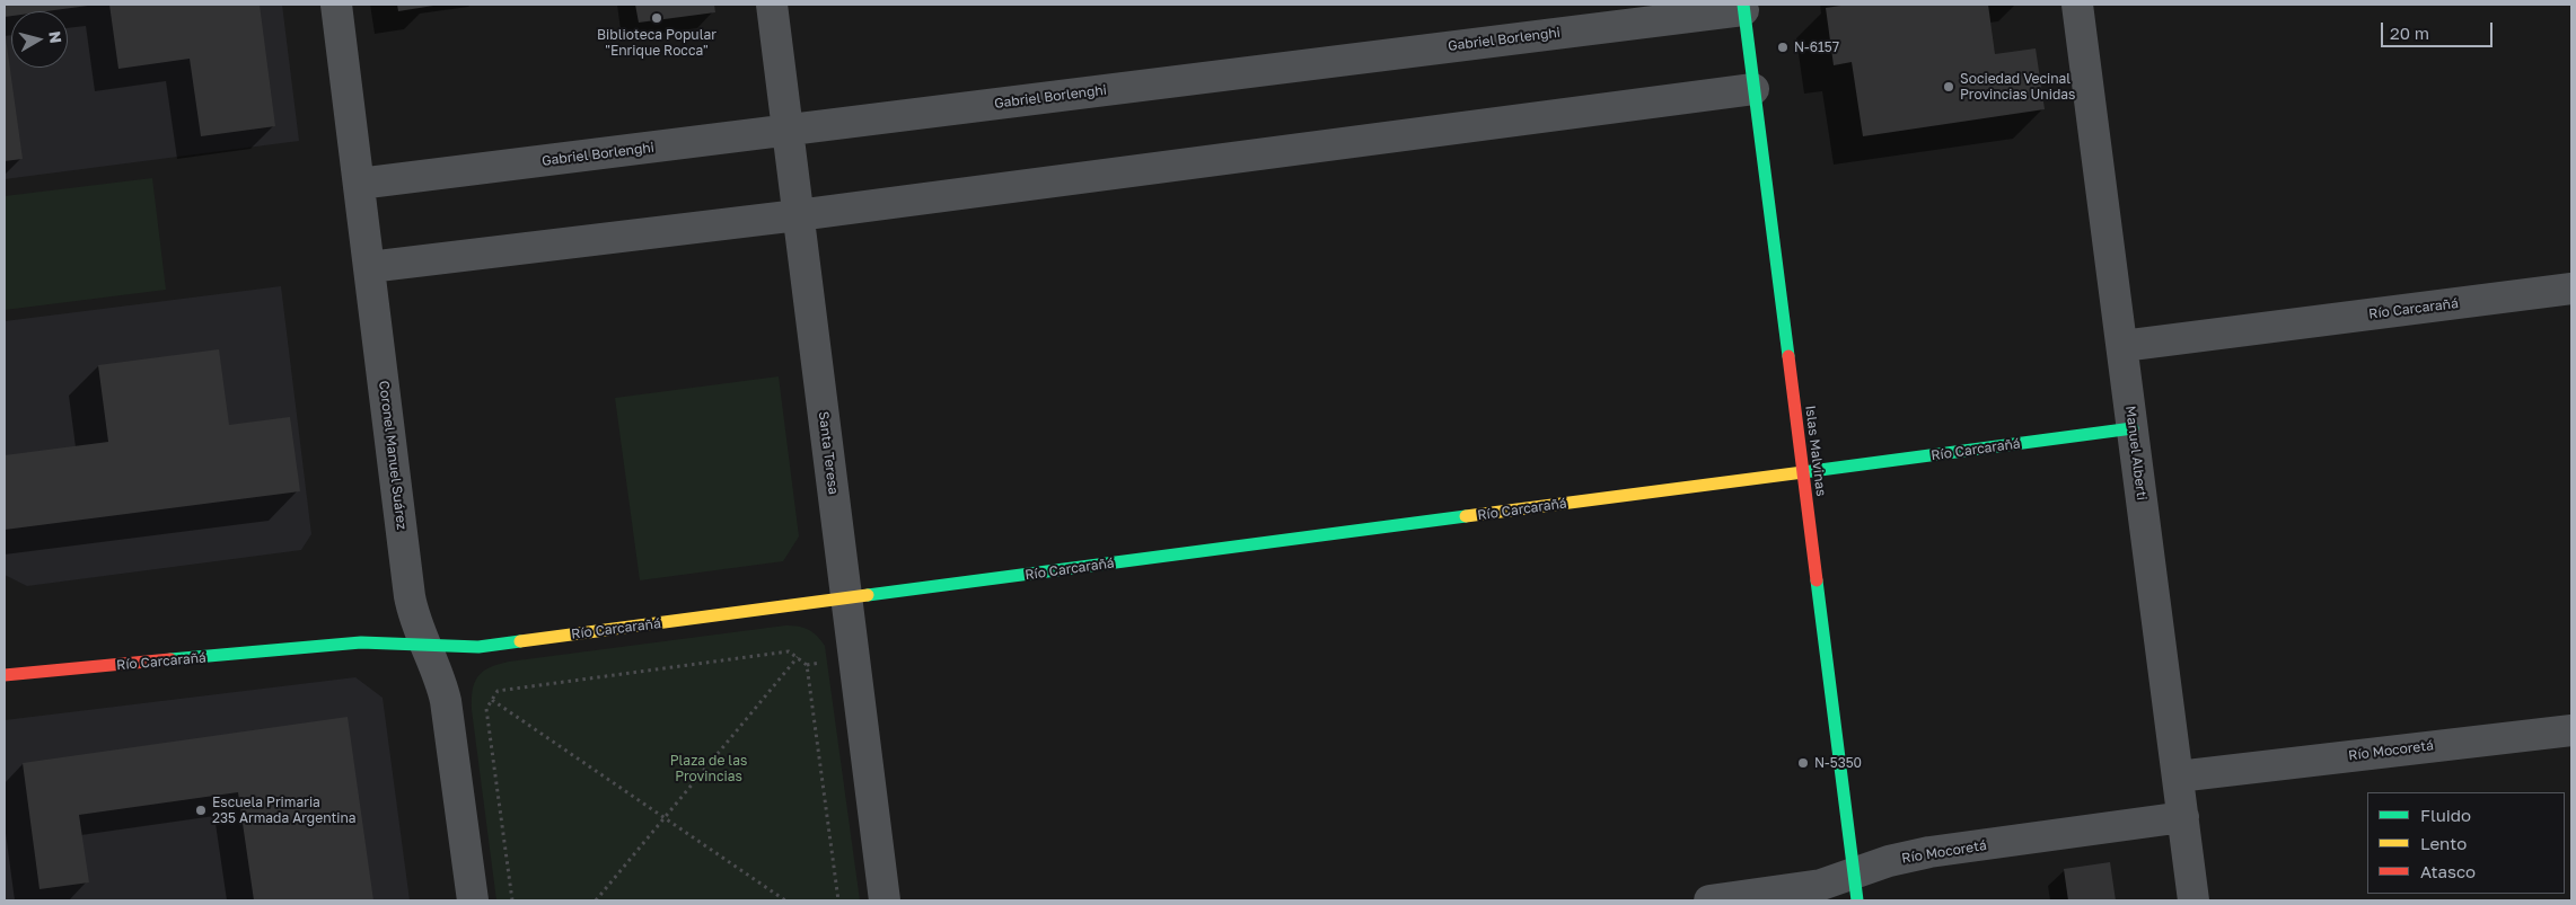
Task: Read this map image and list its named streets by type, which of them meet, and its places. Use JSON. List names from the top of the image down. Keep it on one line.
{"streets":{"street":["Gabriel Borlenghi","Río Carcarañá","Islas Malvinas","Santa Teresa","Manuel Alberti","Coronel Manuel Suárez","Río Mocoretá"]},"crossings":[["Gabriel Borlenghi","Islas Malvinas"],["Gabriel Borlenghi","Santa Teresa"],["Gabriel Borlenghi","Coronel Manuel Suárez"],["Río Carcarañá","Islas Malvinas"],["Río Carcarañá","Santa Teresa"],["Río Carcarañá","Manuel Alberti"],["Río Carcarañá","Coronel Manuel Suárez"],["Islas Malvinas","Río Mocoretá"],["Manuel Alberti","Río Mocoretá"]],"parks":["Plaza de las Provincias"],"places":["Biblioteca Popular \"Enrique Rocca\"","N-6157","Sociedad Vecinal Provincias Unidas","N-5350","Escuela Primaria 235 Armada Argentina"],"legend":["Fluido","Lento","Atasco"],"scale_bar":"20 m","north":"right"}
